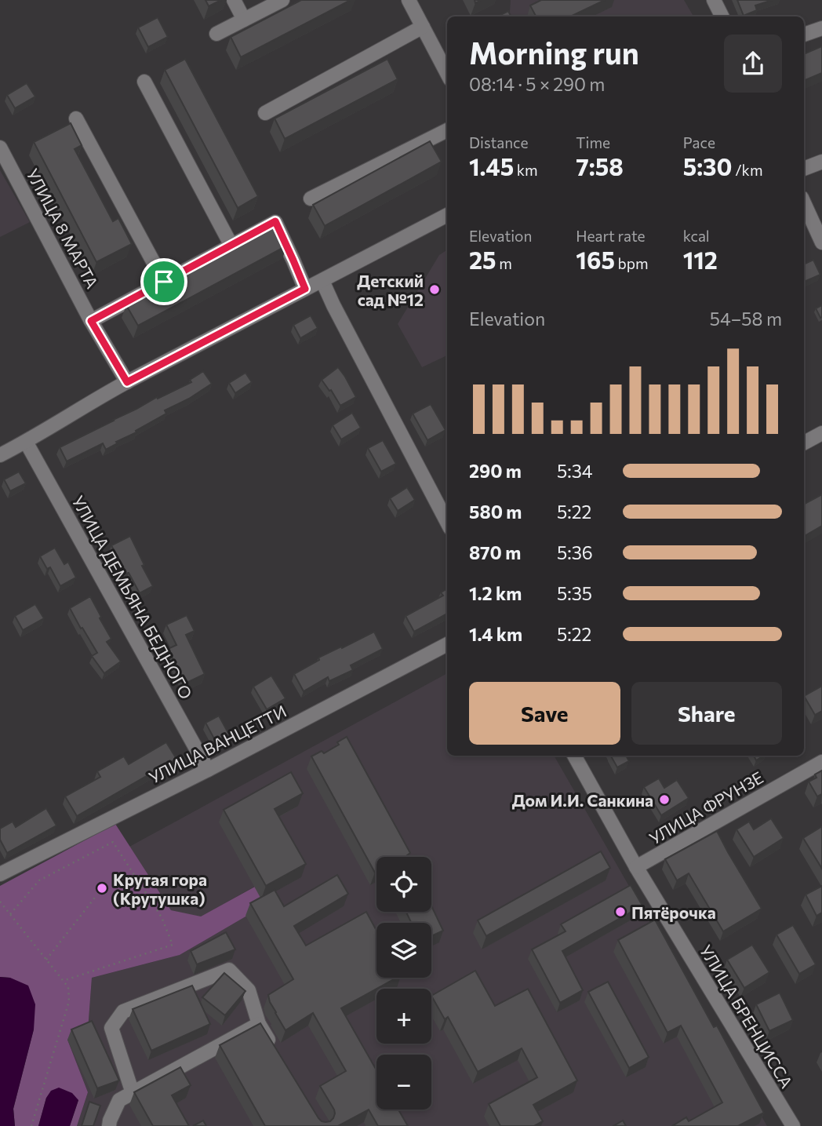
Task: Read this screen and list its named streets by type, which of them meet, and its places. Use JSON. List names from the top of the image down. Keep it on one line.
{"streets":{"street":["УЛИЦА 8 МАРТА","УЛИЦА ДЕМЬЯНА БЕДНОГО","УЛИЦА ВАНЦЕТТИ","УЛИЦА ФРУНЗЕ","УЛИЦА БРЕНЦИССА"]},"crossings":[["УЛИЦА ДЕМЬЯНА БЕДНОГО","УЛИЦА ВАНЦЕТТИ"],["УЛИЦА ФРУНЗЕ","УЛИЦА БРЕНЦИССА"]],"places":["Детский сад №12","Дом И.И. Санкина","Крутая гора (Крутушка)","Пятёрочка"],"page":{"heading":["Morning run","08:14 · 5 × 290 m"],"stats":[["Distance","1.45 km"],["Time","7:58"],["Pace","5:30 /km"],["Elevation","25 m"],["Heart rate","165 bpm"],["kcal","112"]],"chart":["Elevation","54–58 m"],"list":[{"name":"290 m","note":"5:34"},{"name":"580 m","note":"5:22"},{"name":"870 m","note":"5:36"},{"name":"1.2 km","note":"5:35"},{"name":"1.4 km","note":"5:22"}],"buttons":["Save","Share"],"map_buttons":["+","−"]}}
